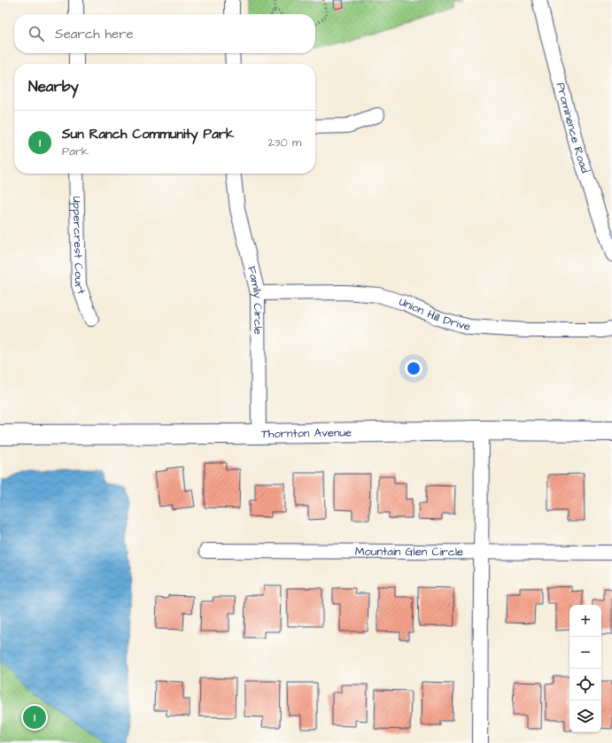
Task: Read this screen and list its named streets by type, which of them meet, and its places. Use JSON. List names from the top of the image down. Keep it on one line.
{"streets":{"street":["Prominence Road","Uppercrest Court","Family Circle","Union Hill Drive","Thornton Avenue","Mountain Glen Circle"]},"crossings":[["Family Circle","Union Hill Drive"],["Family Circle","Thornton Avenue"]],"page":{"search":"Search here","heading":"Nearby","list":[{"mark":"1","name":"Sun Ranch Community Park","note":"Park","value":"230 m"}],"map_buttons":["+","−"],"pins":"1"}}
